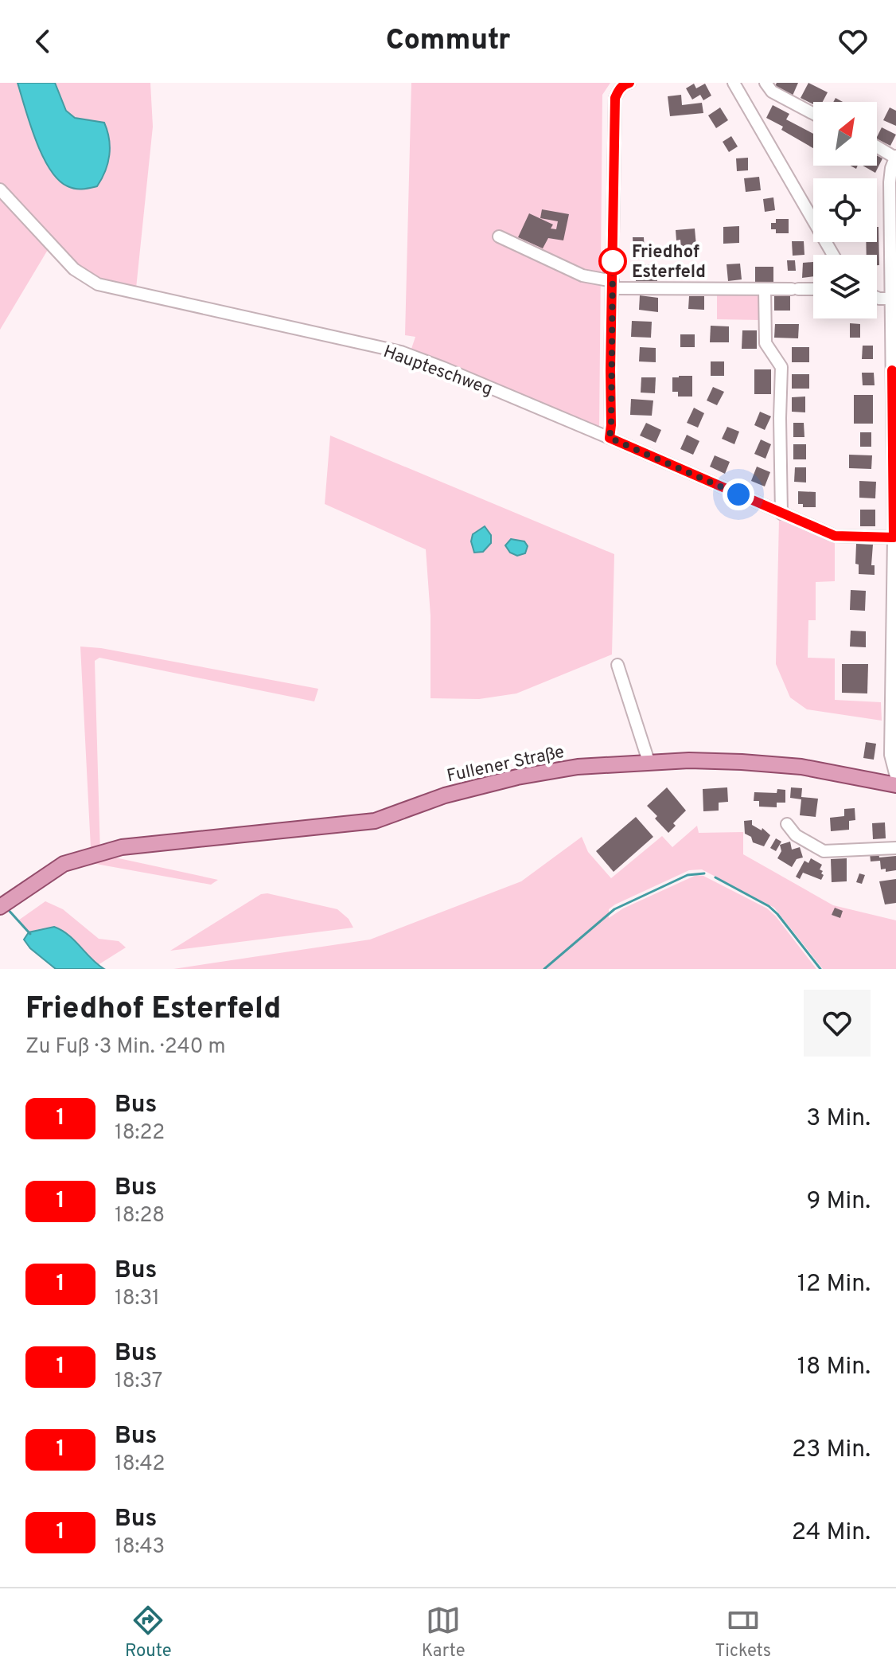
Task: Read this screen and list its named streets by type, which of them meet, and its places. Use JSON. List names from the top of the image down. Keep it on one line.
{"streets":{"main road":["Fullener Straße"],"street":["Haupteschweg"]},"places":["Friedhof Esterfeld"],"lines":["bus line 1"],"north":"top right","page":{"header":"Commutr","heading":["Friedhof Esterfeld","Zu Fuß · 3 Min. · 240 m"],"list":[{"mark":"1","name":"Bus","note":"18:22","value":"3 Min."},{"mark":"1","name":"Bus","note":"18:28","value":"9 Min."},{"mark":"1","name":"Bus","note":"18:31","value":"12 Min."},{"mark":"1","name":"Bus","note":"18:37","value":"18 Min."},{"mark":"1","name":"Bus","note":"18:42","value":"23 Min."},{"mark":"1","name":"Bus","note":"18:43","value":"24 Min."}],"tabs":["Route","Karte","Tickets"]}}
